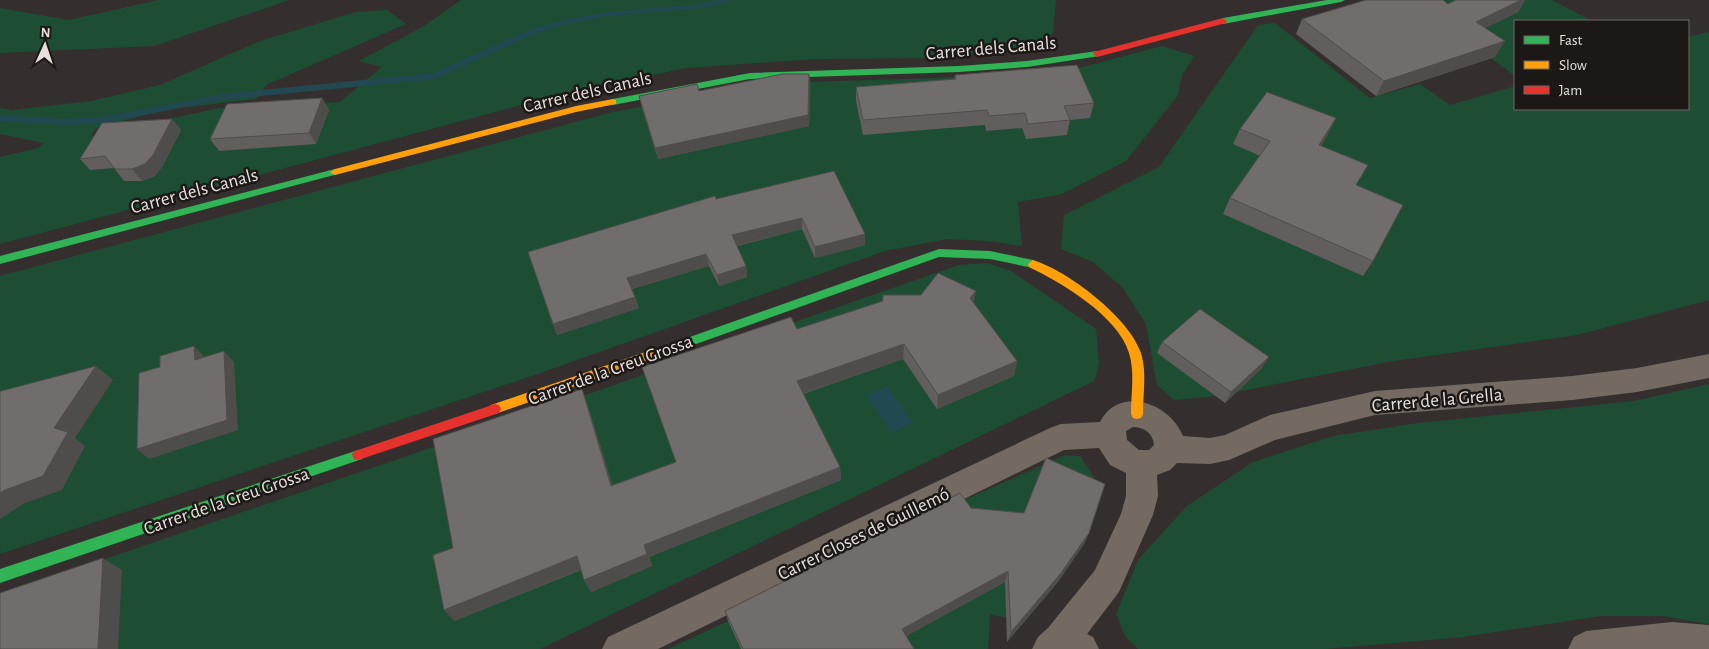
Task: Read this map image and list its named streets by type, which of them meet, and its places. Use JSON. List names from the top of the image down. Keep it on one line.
{"streets":{"street":["Carrer dels Canals","Carrer de la Creu Grossa","Carrer de la Grella","Carrer Closes de Guillemó"]},"crossings":[["Carrer de la Creu Grossa","Carrer de la Grella"],["Carrer de la Creu Grossa","Carrer Closes de Guillemó"],["Carrer de la Grella","Carrer Closes de Guillemó"]],"legend":["Fast","Slow","Jam"],"north":"top"}
